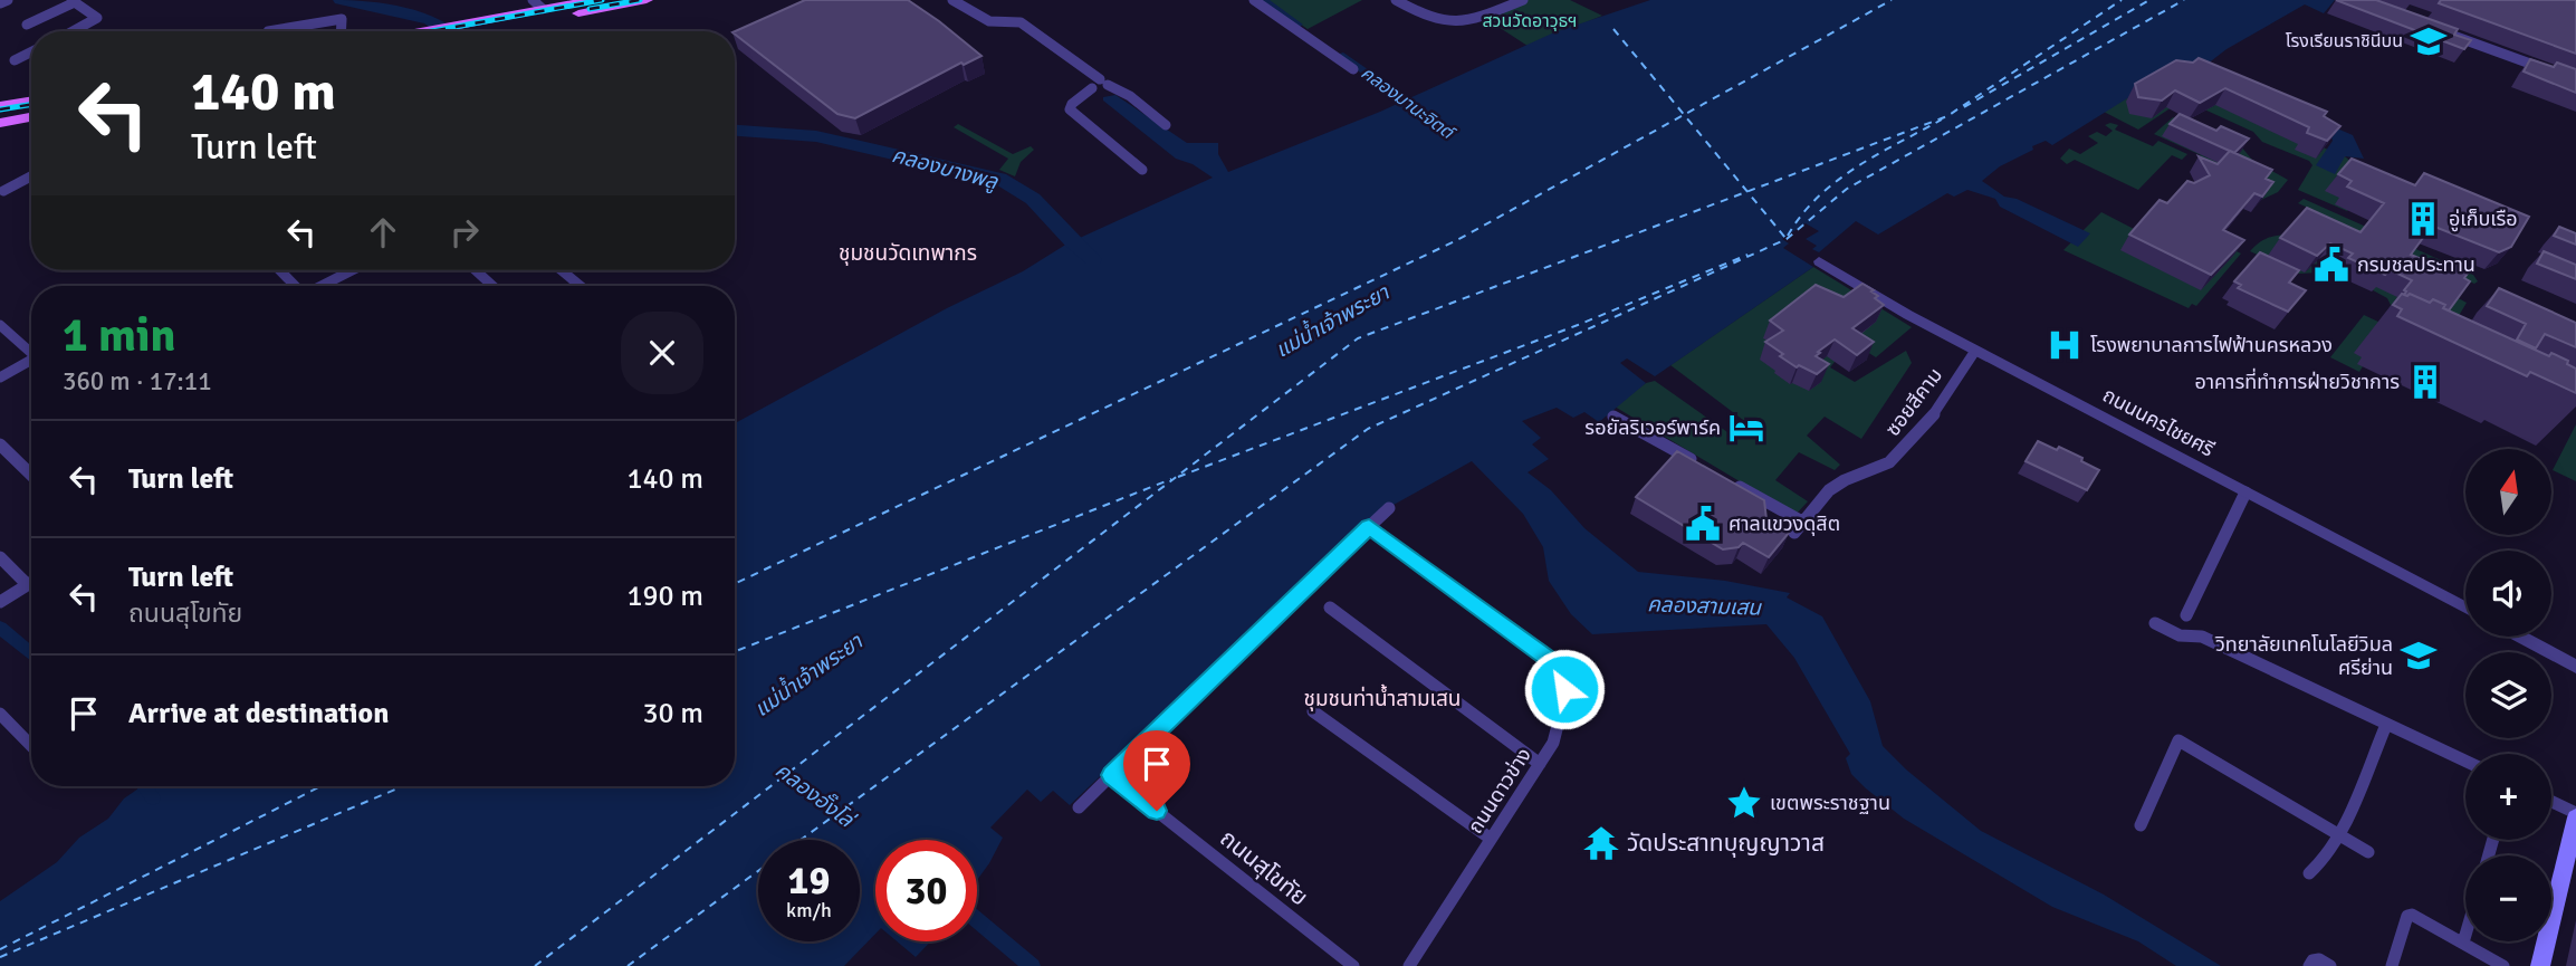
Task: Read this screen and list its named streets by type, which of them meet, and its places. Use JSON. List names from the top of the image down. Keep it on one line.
{"streets":{"street":["ซอยสีคาม","ถนนนครไชยศรี","ถนนดาวข่าง","ถนนสุโขทัย"]},"crossings":[["ซอยสีคาม","ถนนนครไชยศรี"]],"districts":["ชุมชนวัดเทพากร","ชุมชนท่าน้ำสามเสน"],"water":["คลองมานะจิตต์","คลองบางพลู","แม่น้ำเจ้าพระยา","คลองสามเสน","คลองอั๊งโล่"],"parks":["สวนวัดอาวุธฯ"],"places":{"school or university":["โรงเรียนราชินีบน","วิทยาลัยเทคโนโลยีวิมล ศรีย่าน"],"building":["อู่เก็บเรือ","อาคารที่ทำการฝ่ายวิชาการ"],"public building":["กรมชลประทาน","ศาลแขวงดุสิต"],"hospital":["โรงพยาบาลการไฟฟ้านครหลวง"],"hotel":["รอยัลริเวอร์พาร์ค"],"place":["เขตพระราชฐาน"],"temple":["วัดประสาทบุญญาวาส"]},"north":"top","page":{"turn":["140 m","Turn left"],"heading":["1 min","360 m · 17:11"],"list":[{"name":"Turn left","value":"140 m"},{"name":"Turn left","note":"ถนนสุโขทัย","value":"190 m"},{"name":"Arrive at destination","value":"30 m"}],"map_buttons":["+","−"],"speed":"19 km/h","limit":"30"}}
